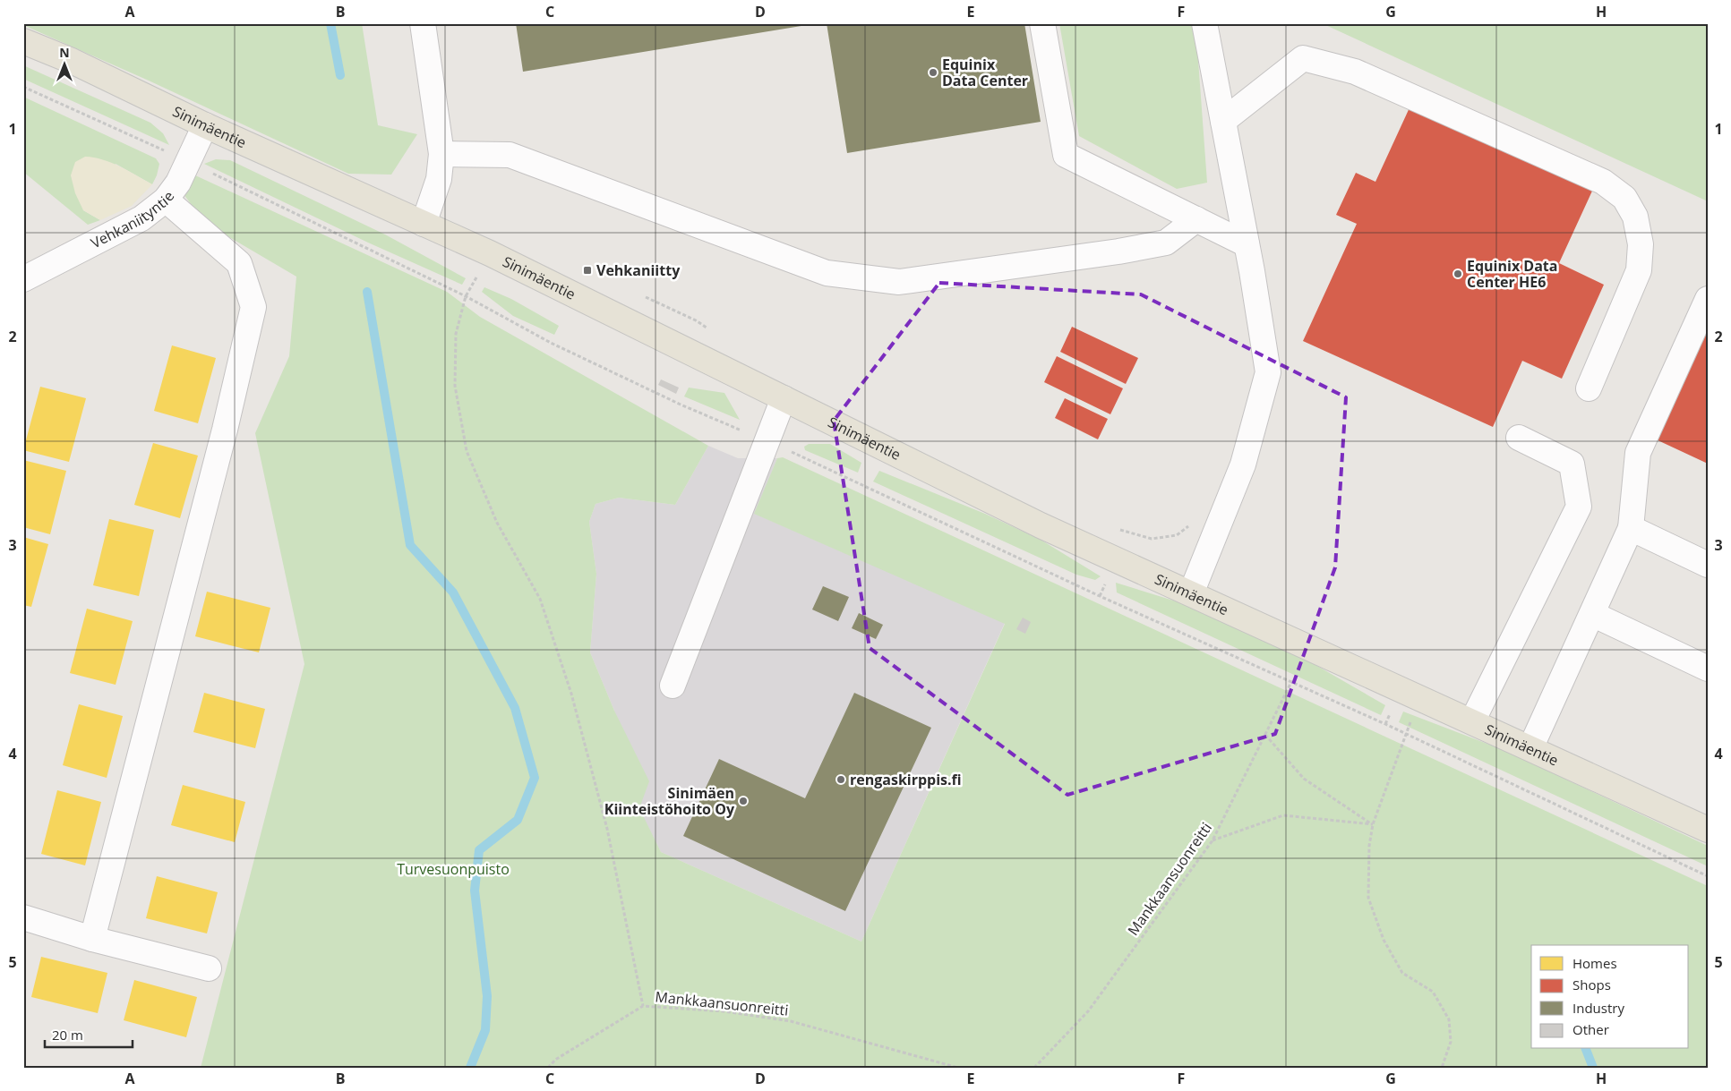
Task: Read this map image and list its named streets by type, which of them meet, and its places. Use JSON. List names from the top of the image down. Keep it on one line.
{"streets":{"main road":["Sinimäentie"],"street":["Vehkaniityntie"],"path":["Mankkaansuonreitti"]},"crossings":[["Sinimäentie","Vehkaniityntie"]],"parks":["Turvesuonpuisto"],"places":{"other":["Equinix Data Center","Equinix Data Center HE6","rengaskirppis.fi","Sinimäen Kiinteistöhoito Oy"],"transit":["Vehkaniitty"]},"legend":["Homes","Shops","Industry","Other"],"scale_bar":"20 m","north":"top","grid":{"columns":["A","B","C","D","E","F","G","H"],"rows":["1","2","3","4","5"]}}
